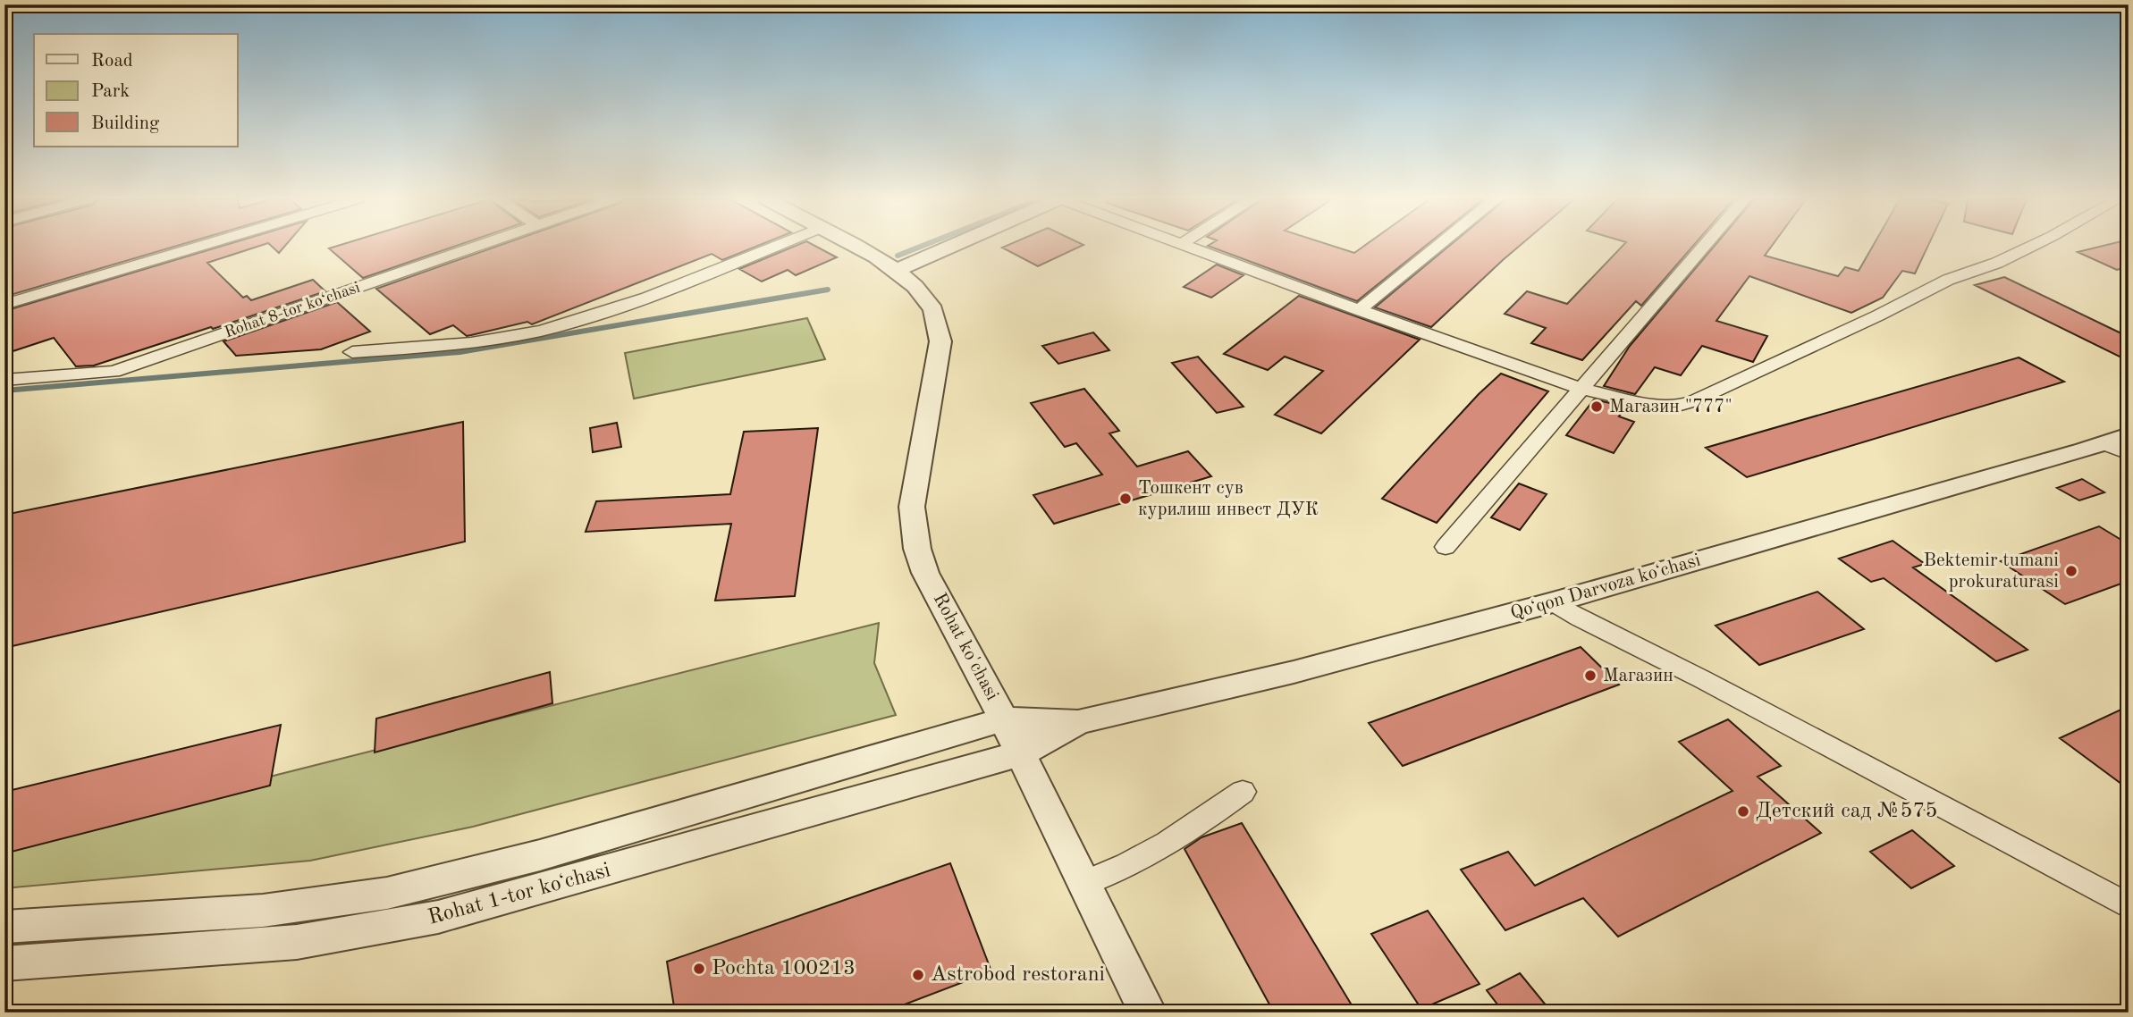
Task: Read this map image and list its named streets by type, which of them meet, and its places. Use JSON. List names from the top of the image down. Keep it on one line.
{"streets":{"street":["Rohat 8-tor ko‘chasi","Qoʻqon Darvoza koʻchasi","Rohat ko'chasi","Rohat 1-tor koʻchasi"]},"crossings":[["Qoʻqon Darvoza koʻchasi","Rohat ko'chasi"],["Qoʻqon Darvoza koʻchasi","Rohat 1-tor koʻchasi"],["Rohat ko'chasi","Rohat 1-tor koʻchasi"]],"places":["Магазин \"777\"","Тошкент сув курилиш инвест ДУК","Bektemir tumani prokuraturasi","Магазин","Детский сад №575","Pochta 100213","Astrobod restorani"],"legend":["Road","Park","Building"]}
